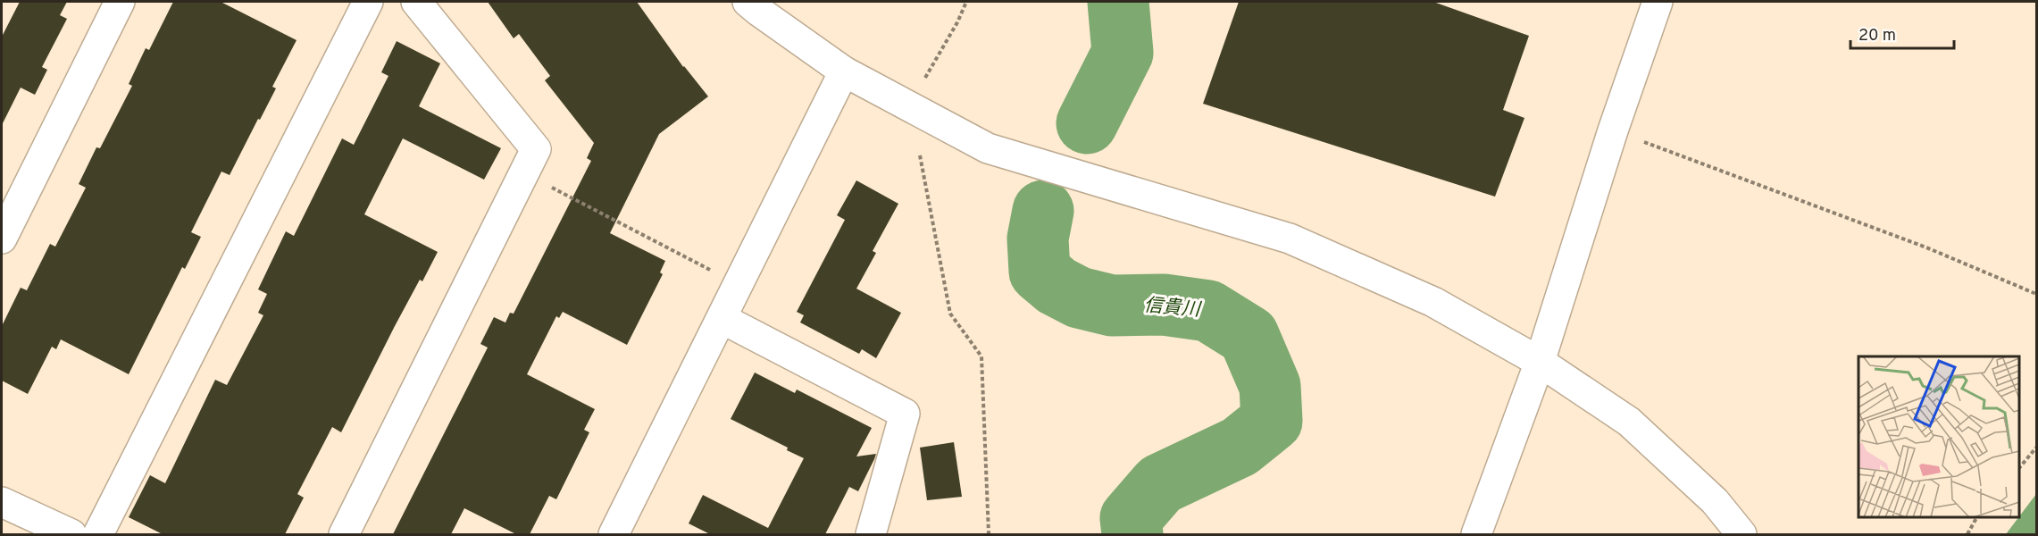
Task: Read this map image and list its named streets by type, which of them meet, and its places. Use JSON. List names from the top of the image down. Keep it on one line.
{"water":["信貴川"],"scale_bar":"20 m"}
